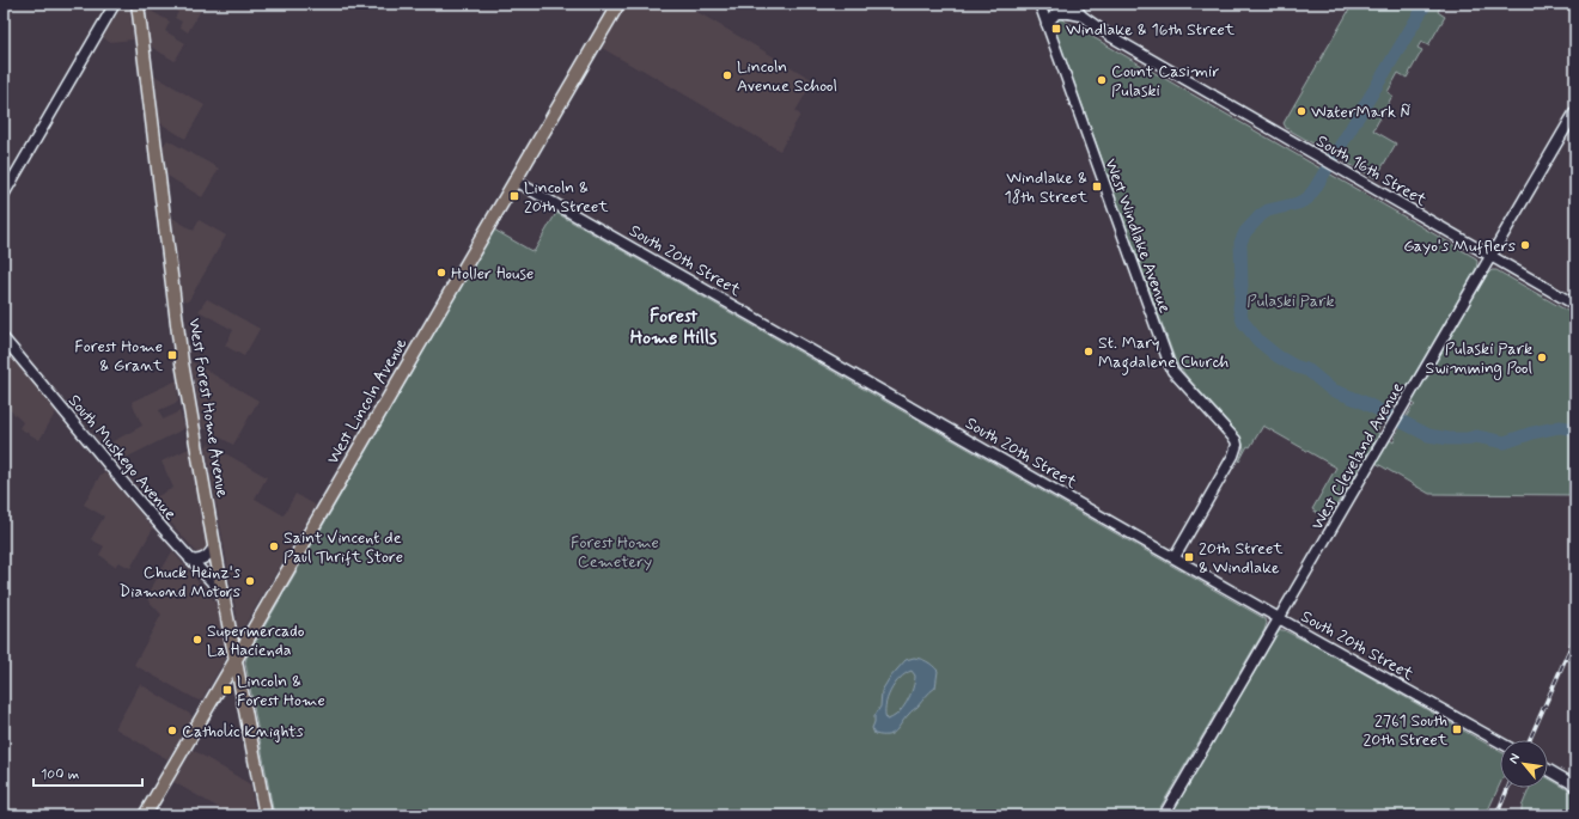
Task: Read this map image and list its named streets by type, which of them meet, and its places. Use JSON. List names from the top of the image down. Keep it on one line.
{"streets":{"main road":["West Lincoln Avenue","West Forest Home Avenue"],"street":["South 16th Street","West Windlake Avenue","South 20th Street","West Cleveland Avenue","South Muskego Avenue"]},"crossings":[["South 16th Street","West Cleveland Avenue"],["West Windlake Avenue","South 20th Street"],["South 20th Street","West Lincoln Avenue"],["South 20th Street","West Cleveland Avenue"],["West Lincoln Avenue","West Forest Home Avenue"],["West Forest Home Avenue","South Muskego Avenue"]],"districts":["Forest Home Hills"],"parks":["Pulaski Park","Forest Home Cemetery"],"places":{"transit":["Windlake & 16th Street","Windlake & 18th Street","Lincoln & 20th Street","Forest Home & Grant","20th Street & Windlake","Lincoln & Forest Home","2761 South 20th Street"],"other":["Lincoln Avenue School","Count Casimir Pulaski","WaterMark Ñ","Gayo's Mufflers","Holler House","St. Mary Magdalene Church","Pulaski Park Swimming Pool","Saint Vincent de Paul Thrift Store","Chuck Heinz's Diamond Motors","Supermercado La Hacienda","Catholic Knights"]},"scale_bar":"100 m","north":"top left"}
